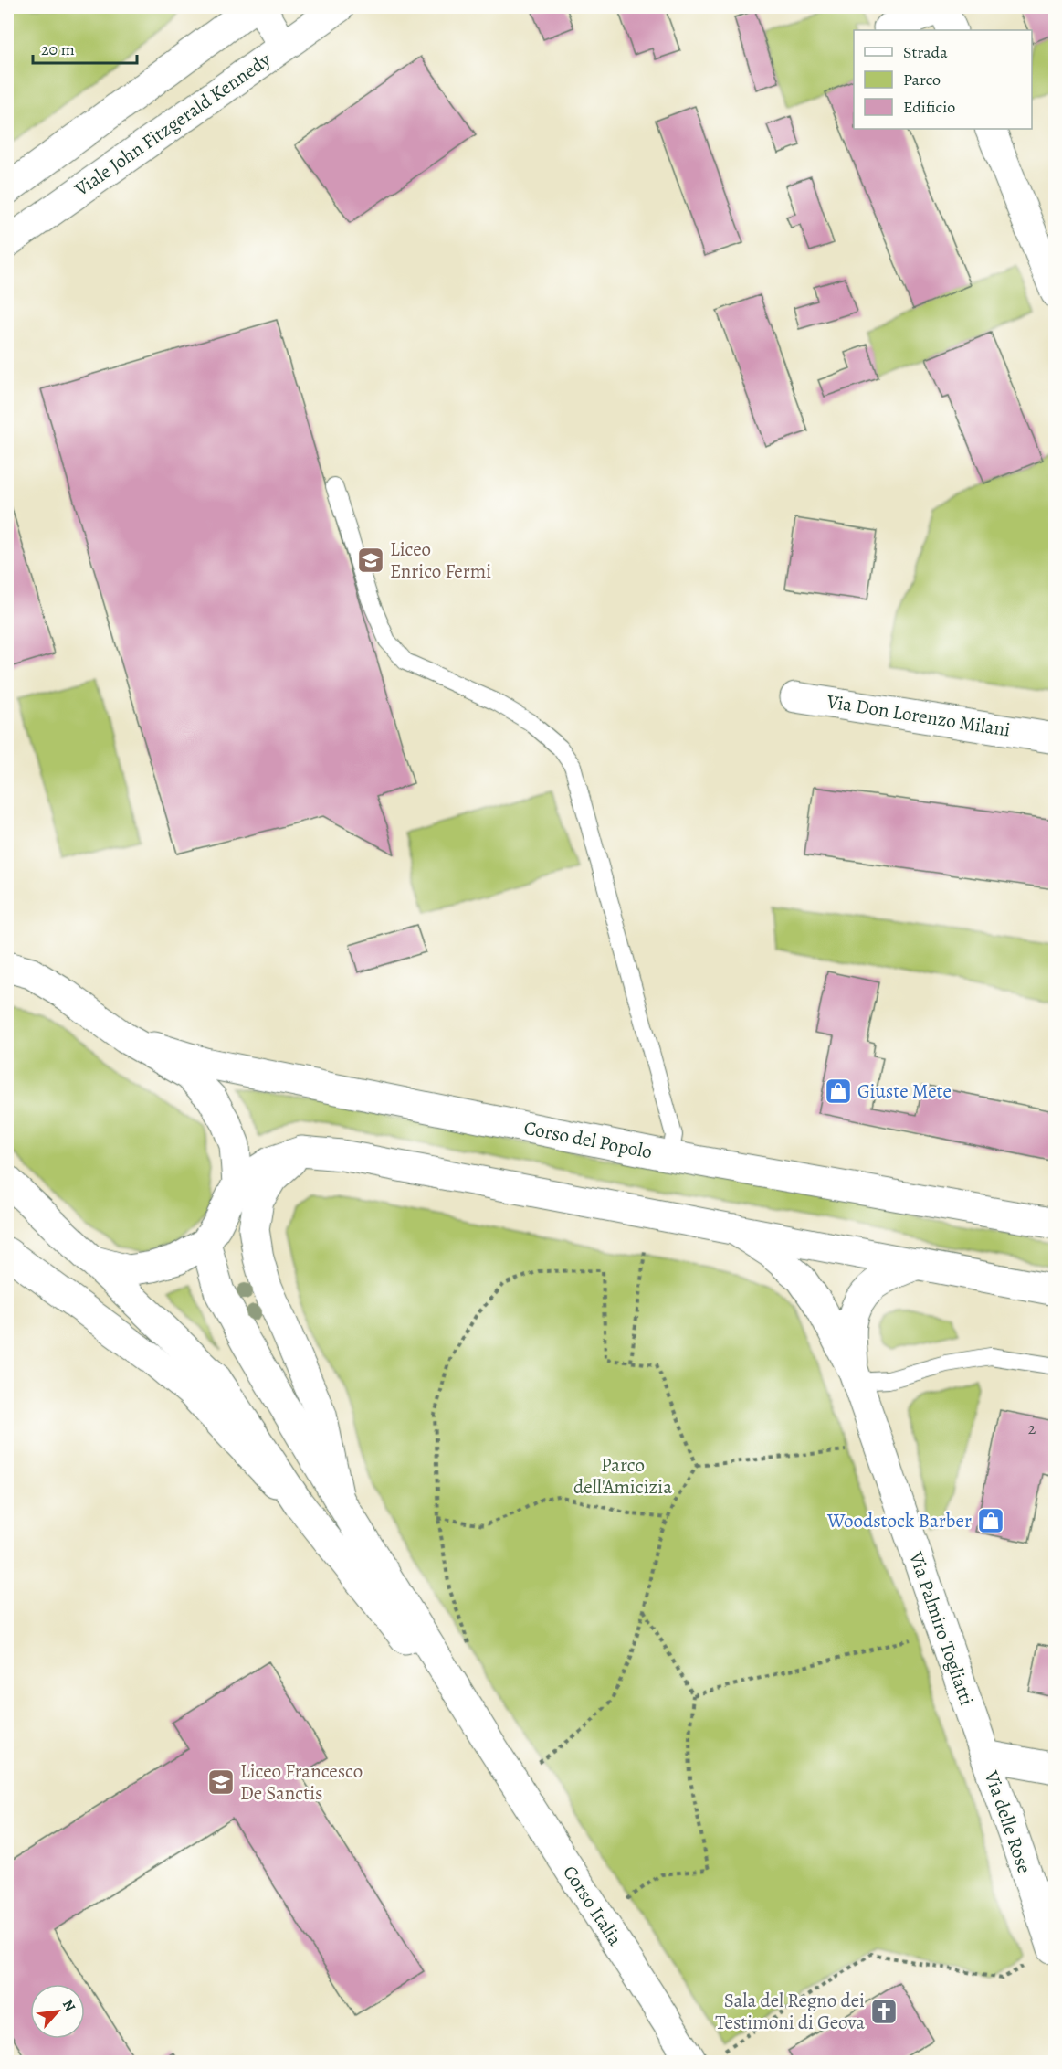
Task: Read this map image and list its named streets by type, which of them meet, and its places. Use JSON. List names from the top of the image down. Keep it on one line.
{"streets":{"street":["Viale John Fitzgerald Kennedy","Via Don Lorenzo Milani","Corso del Popolo","Via Palmiro Togliatti","Via delle Rose","Corso Italia"]},"crossings":[["Via Palmiro Togliatti","Via delle Rose"]],"parks":["Parco dell'Amicizia"],"places":{"school or university":["Liceo Enrico Fermi","Liceo Francesco De Sanctis"],"shop":["Giuste Mete","Woodstock Barber"],"church":["Sala del Regno dei Testimoni di Geova"]},"house_numbers":["2"],"legend":["Strada","Parco","Edificio"],"scale_bar":"20 m","north":"top right"}
